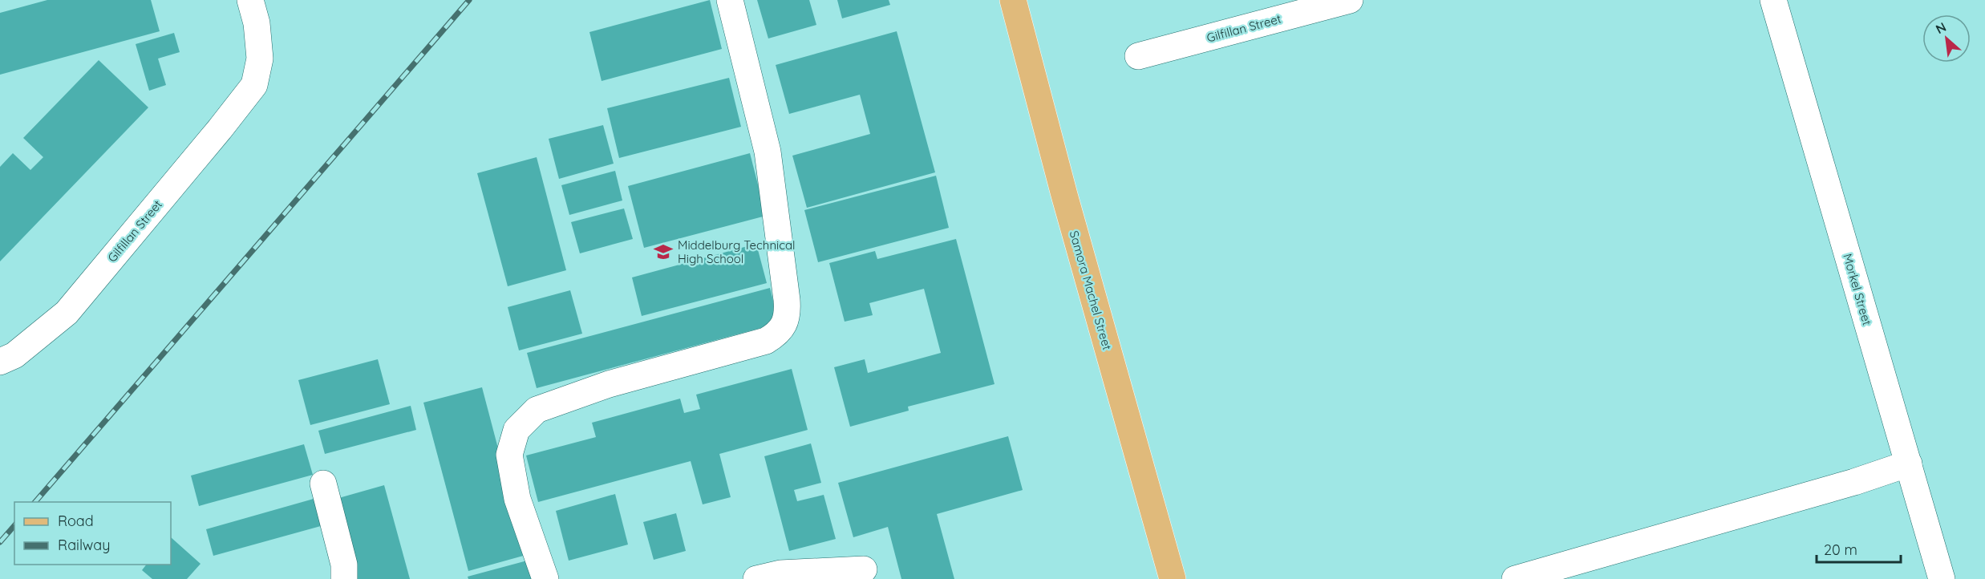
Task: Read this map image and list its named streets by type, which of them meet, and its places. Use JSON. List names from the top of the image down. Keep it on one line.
{"streets":{"main road":["Samora Machel Street"],"street":["Gilfillan Street","Morkel Street"]},"places":{"school or university":["Middelburg Technical High School"]},"legend":["Road","Railway"],"scale_bar":"20 m","north":"top left"}
